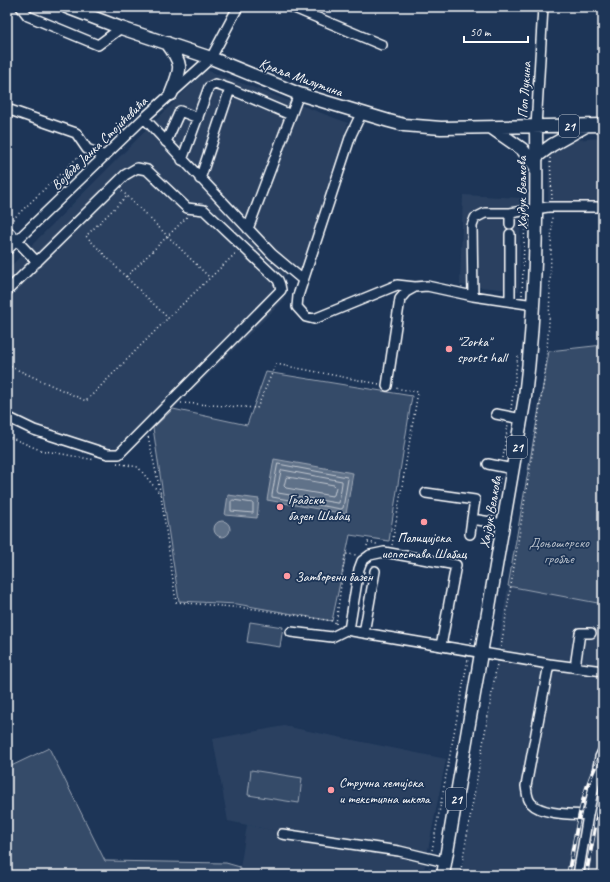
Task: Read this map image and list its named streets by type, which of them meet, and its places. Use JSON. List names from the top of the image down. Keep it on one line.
{"streets":{"main road":["Краља Милутина","21","Хајдук Вељкова"],"street":["Поп Лукина","Војводе Јанка Стојићевића"]},"crossings":[["Краља Милутина","Поп Лукина"],["Краља Милутина","21"],["Краља Милутина","Војводе Јанка Стојићевића"],["Краља Милутина","Хајдук Вељкова"],["Поп Лукина","21"],["Поп Лукина","Хајдук Вељкова"],["21","Хајдук Вељкова"]],"parks":["Доњошорско гробље"],"places":["\"Zorka\" sports hall","Градски базен Шабац","Полицијска испостава Шабац","Затворени базен","Стручна хемијска и текстилна школа"],"scale_bar":"50 m"}
